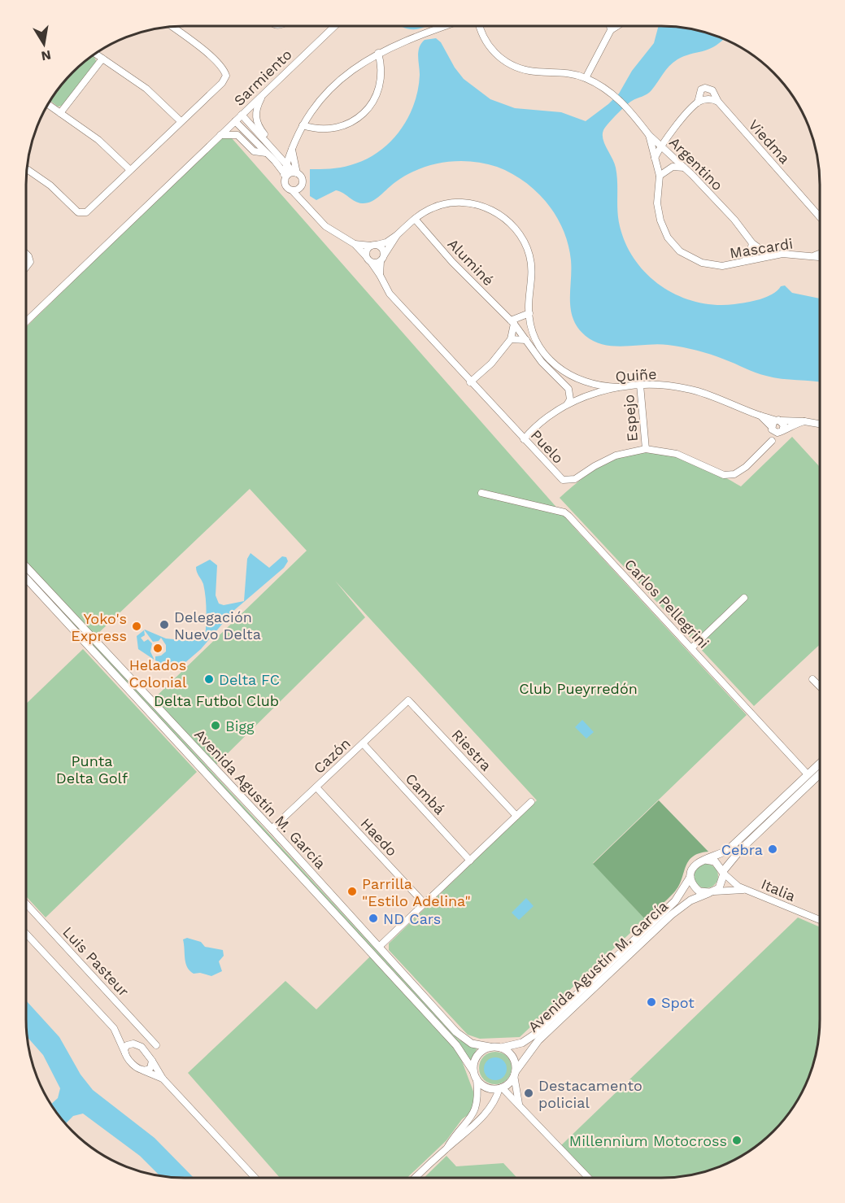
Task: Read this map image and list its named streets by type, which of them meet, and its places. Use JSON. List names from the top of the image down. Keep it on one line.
{"streets":{"main road":["Avenida Agustín M. García"],"street":["Sarmiento","Viedma","Argentino","Mascardi","Aluminé","Quiñe","Espejo","Puelo","Carlos Pellegrini","Riestra","Cazón","Cambá","Haedo","Italia","Luis Pasteur"]},"crossings":[["Argentino","Mascardi"],["Aluminé","Quiñe"],["Quiñe","Espejo"],["Quiñe","Puelo"],["Espejo","Puelo"],["Riestra","Cazón"],["Cazón","Cambá"],["Cazón","Avenida Agustín M. García"],["Cazón","Haedo"],["Avenida Agustín M. García","Italia"]],"parks":["Club Pueyrredón","Delta Futbol Club","Punta Delta Golf"],"places":["Delegación Nuevo Delta","Yoko's Express","Helados Colonial","Delta FC","Bigg","Cebra","Parrilla \"Estilo Adelina\"","ND Cars","Spot","Destacamento policial","Millennium Motocross"],"north":"bottom"}
